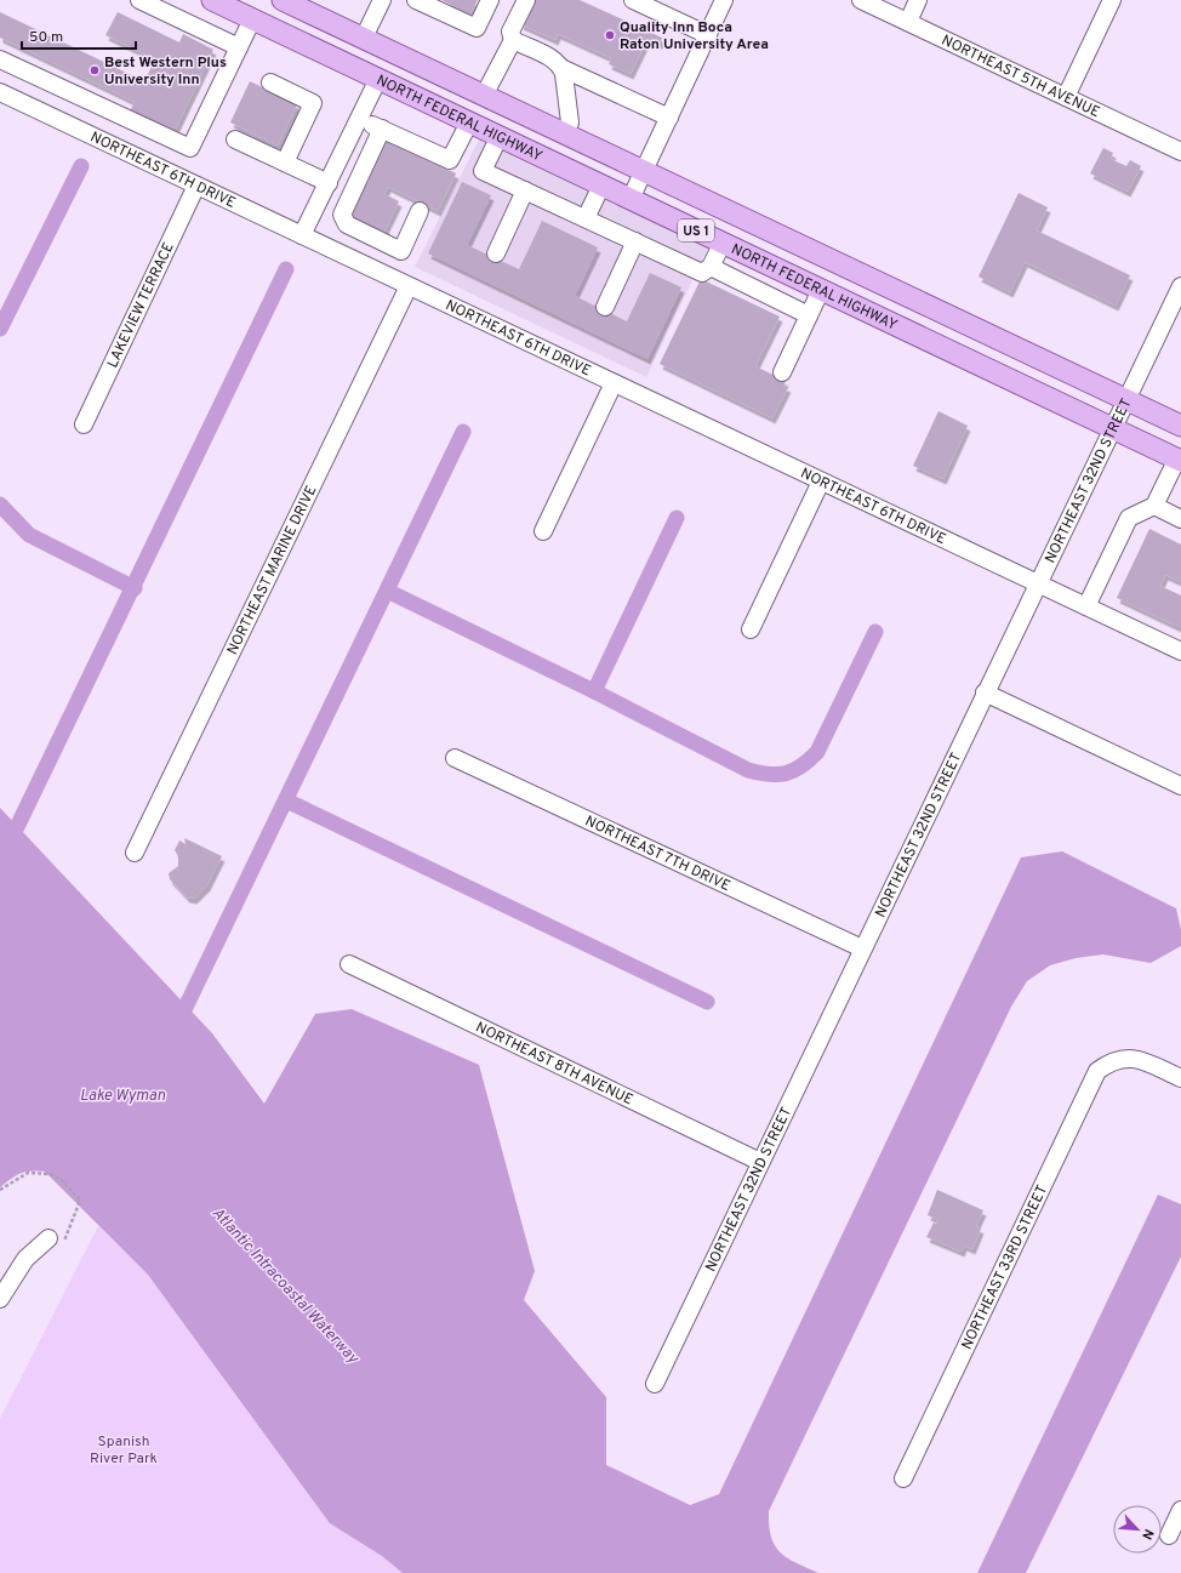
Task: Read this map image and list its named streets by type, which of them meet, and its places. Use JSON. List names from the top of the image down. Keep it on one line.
{"streets":{"main road":["NORTH FEDERAL HIGHWAY","US 1"],"street":["NORTHEAST 5TH AVENUE","NORTHEAST 6TH DRIVE","LAKEVIEW TERRACE","NORTHEAST 32ND STREET","NORTHEAST MARINE DRIVE","NORTHEAST 7TH DRIVE","NORTHEAST 8TH AVENUE","NORTHEAST 33RD STREET"]},"crossings":[["NORTH FEDERAL HIGHWAY","NORTHEAST 32ND STREET"],["NORTHEAST 6TH DRIVE","LAKEVIEW TERRACE"],["NORTHEAST 6TH DRIVE","NORTHEAST 32ND STREET"],["NORTHEAST 6TH DRIVE","NORTHEAST MARINE DRIVE"],["NORTHEAST 32ND STREET","NORTHEAST 7TH DRIVE"],["NORTHEAST 32ND STREET","NORTHEAST 8TH AVENUE"]],"water":["Lake Wyman","Atlantic Intracoastal Waterway"],"parks":["Spanish River Park"],"places":["Quality Inn Boca Raton University Area","Best Western Plus University Inn"],"scale_bar":"50 m","north":"bottom right"}
